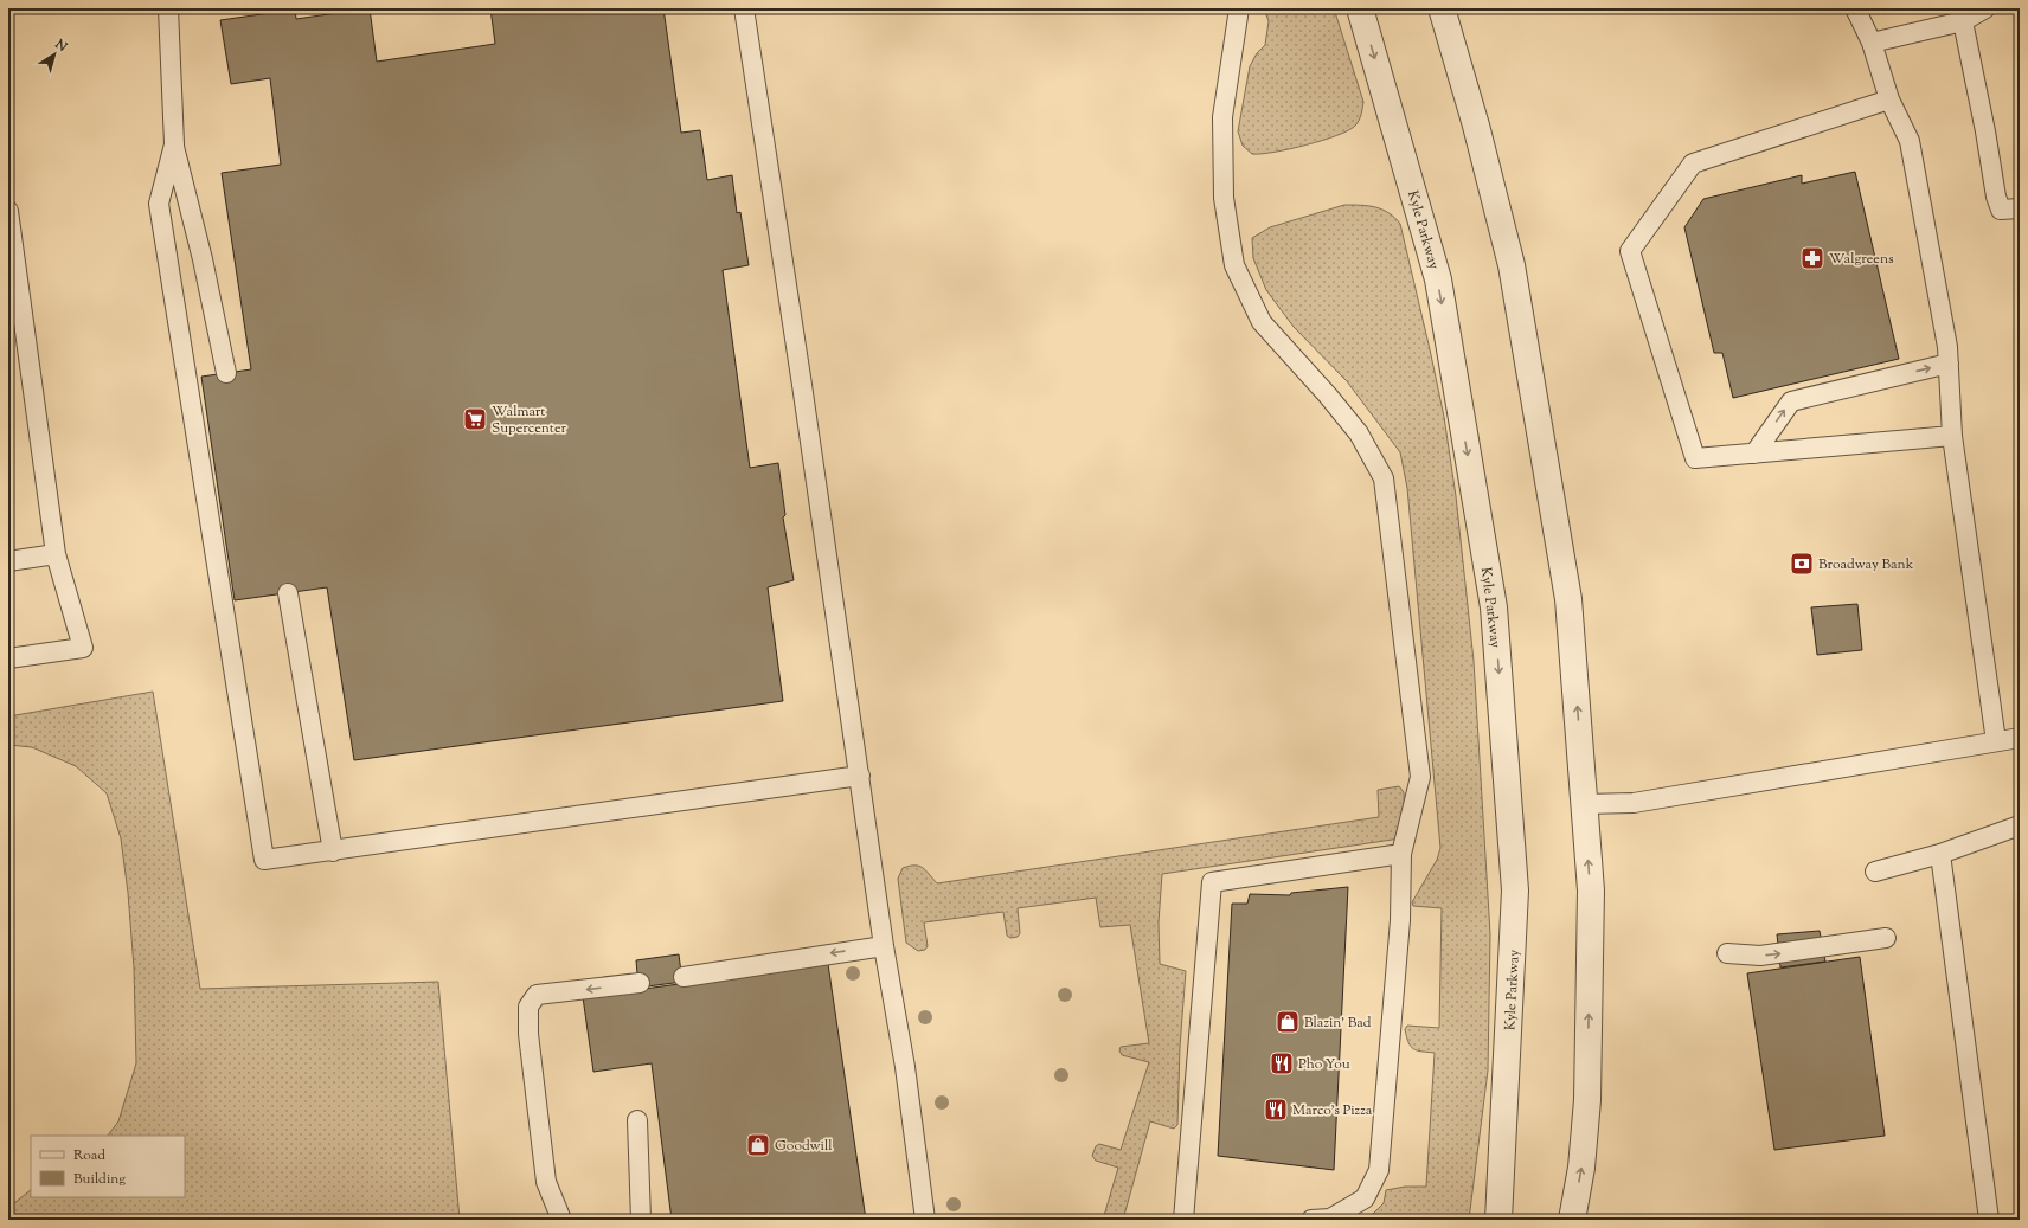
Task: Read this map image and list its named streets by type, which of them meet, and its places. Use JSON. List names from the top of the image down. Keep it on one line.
{"streets":{"street":["Kyle Parkway"]},"places":{"pharmacy":["Walgreens"],"supermarket":["Walmart Supercenter"],"bank":["Broadway Bank"],"shop":["Blazin' Bad","Goodwill"],"restaurant":["Pho You","Marco's Pizza"]},"legend":["Road","Building"],"north":"top right"}
